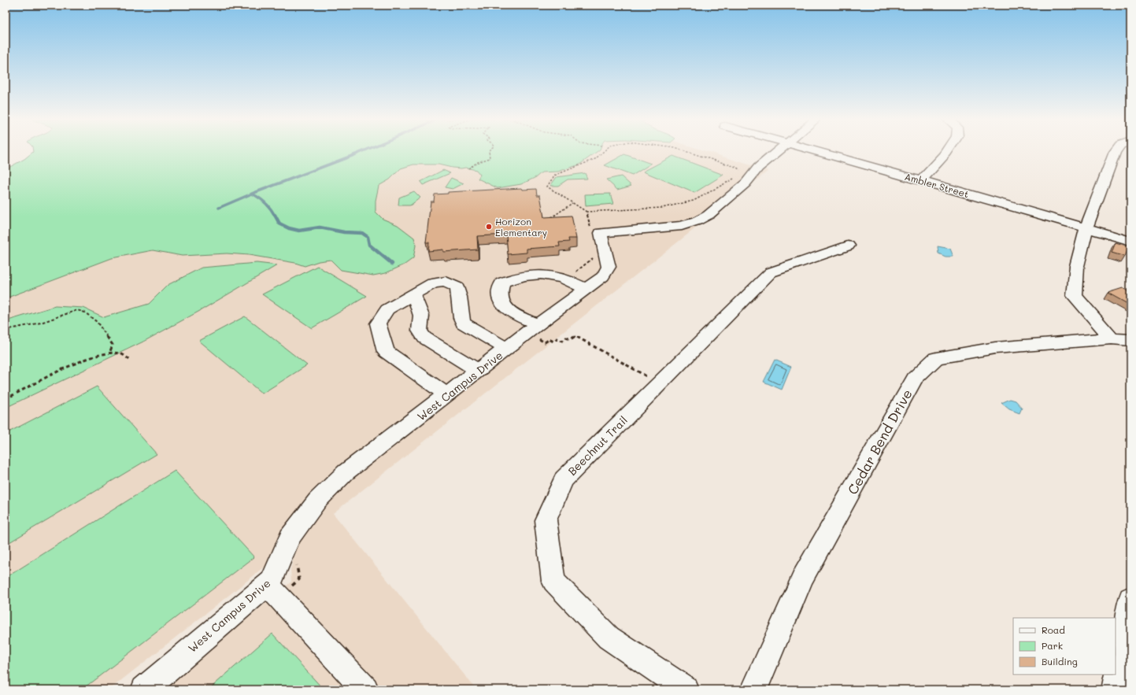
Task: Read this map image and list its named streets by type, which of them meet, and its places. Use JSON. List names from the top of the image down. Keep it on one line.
{"streets":{"street":["Ambler Street","West Campus Drive","Cedar Bend Drive","Beechnut Trail"]},"places":["Horizon Elementary"],"legend":["Road","Park","Building"]}
